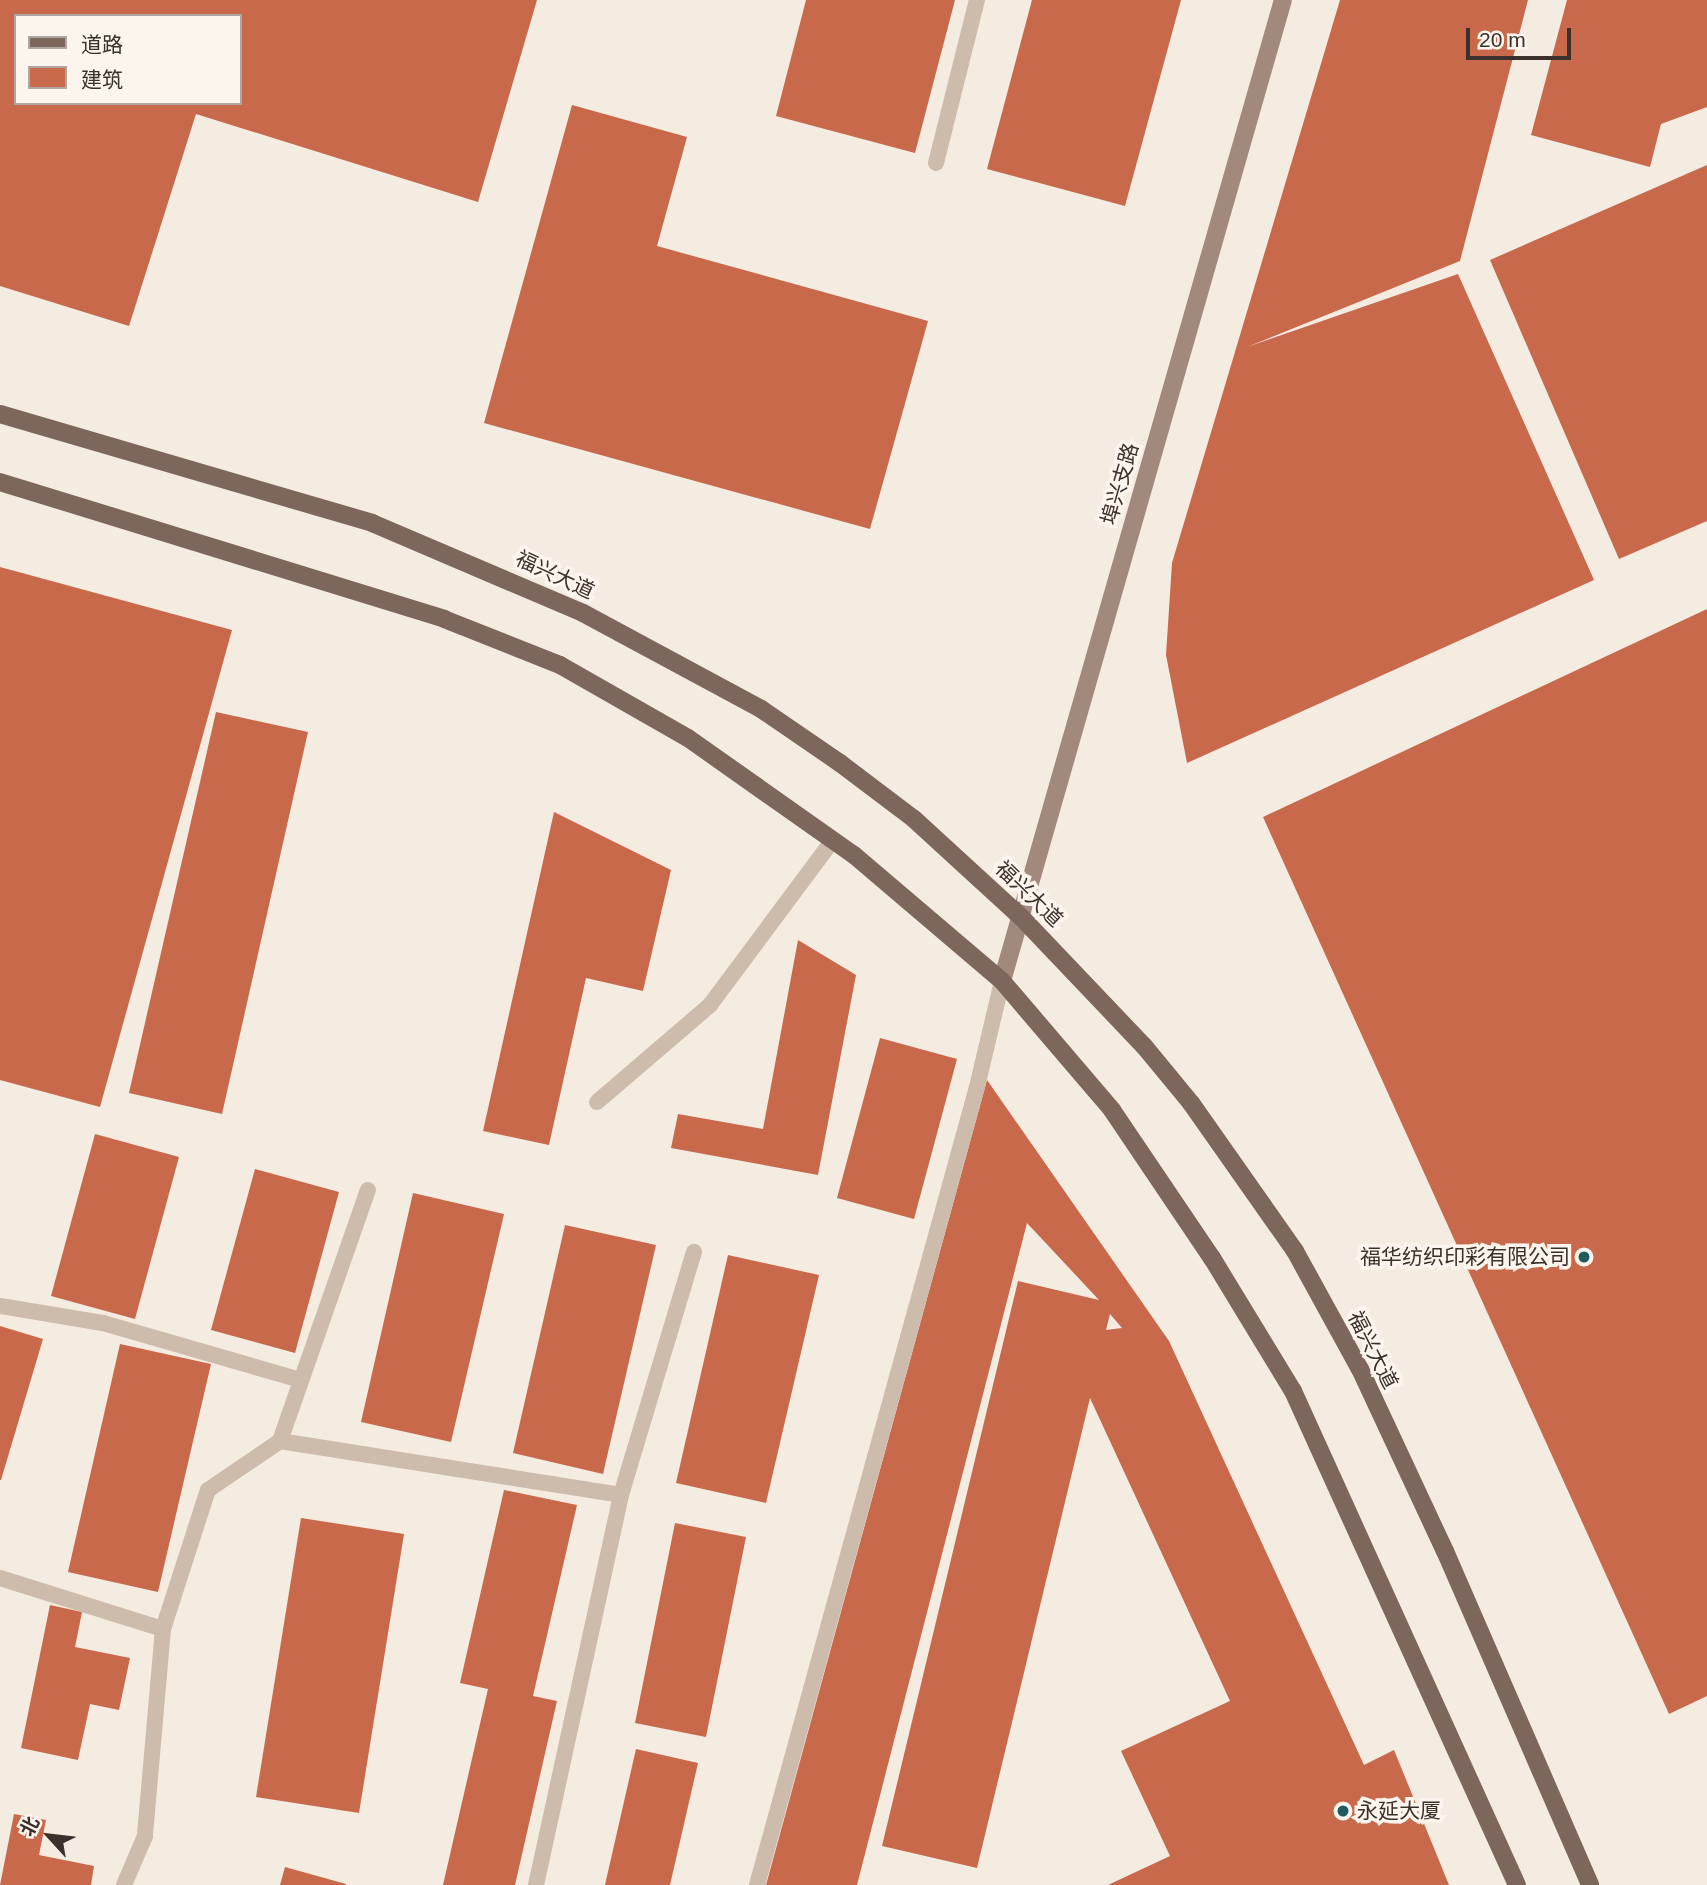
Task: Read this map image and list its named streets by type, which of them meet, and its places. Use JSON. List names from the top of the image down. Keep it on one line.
{"streets":{"main road":["福兴大道"],"street":["埠兴支路"]},"crossings":[["埠兴支路","福兴大道"]],"places":["福华纺织印彩有限公司","永延大厦"],"legend":["道路","建筑"],"scale_bar":"20 m","north":"top left"}
